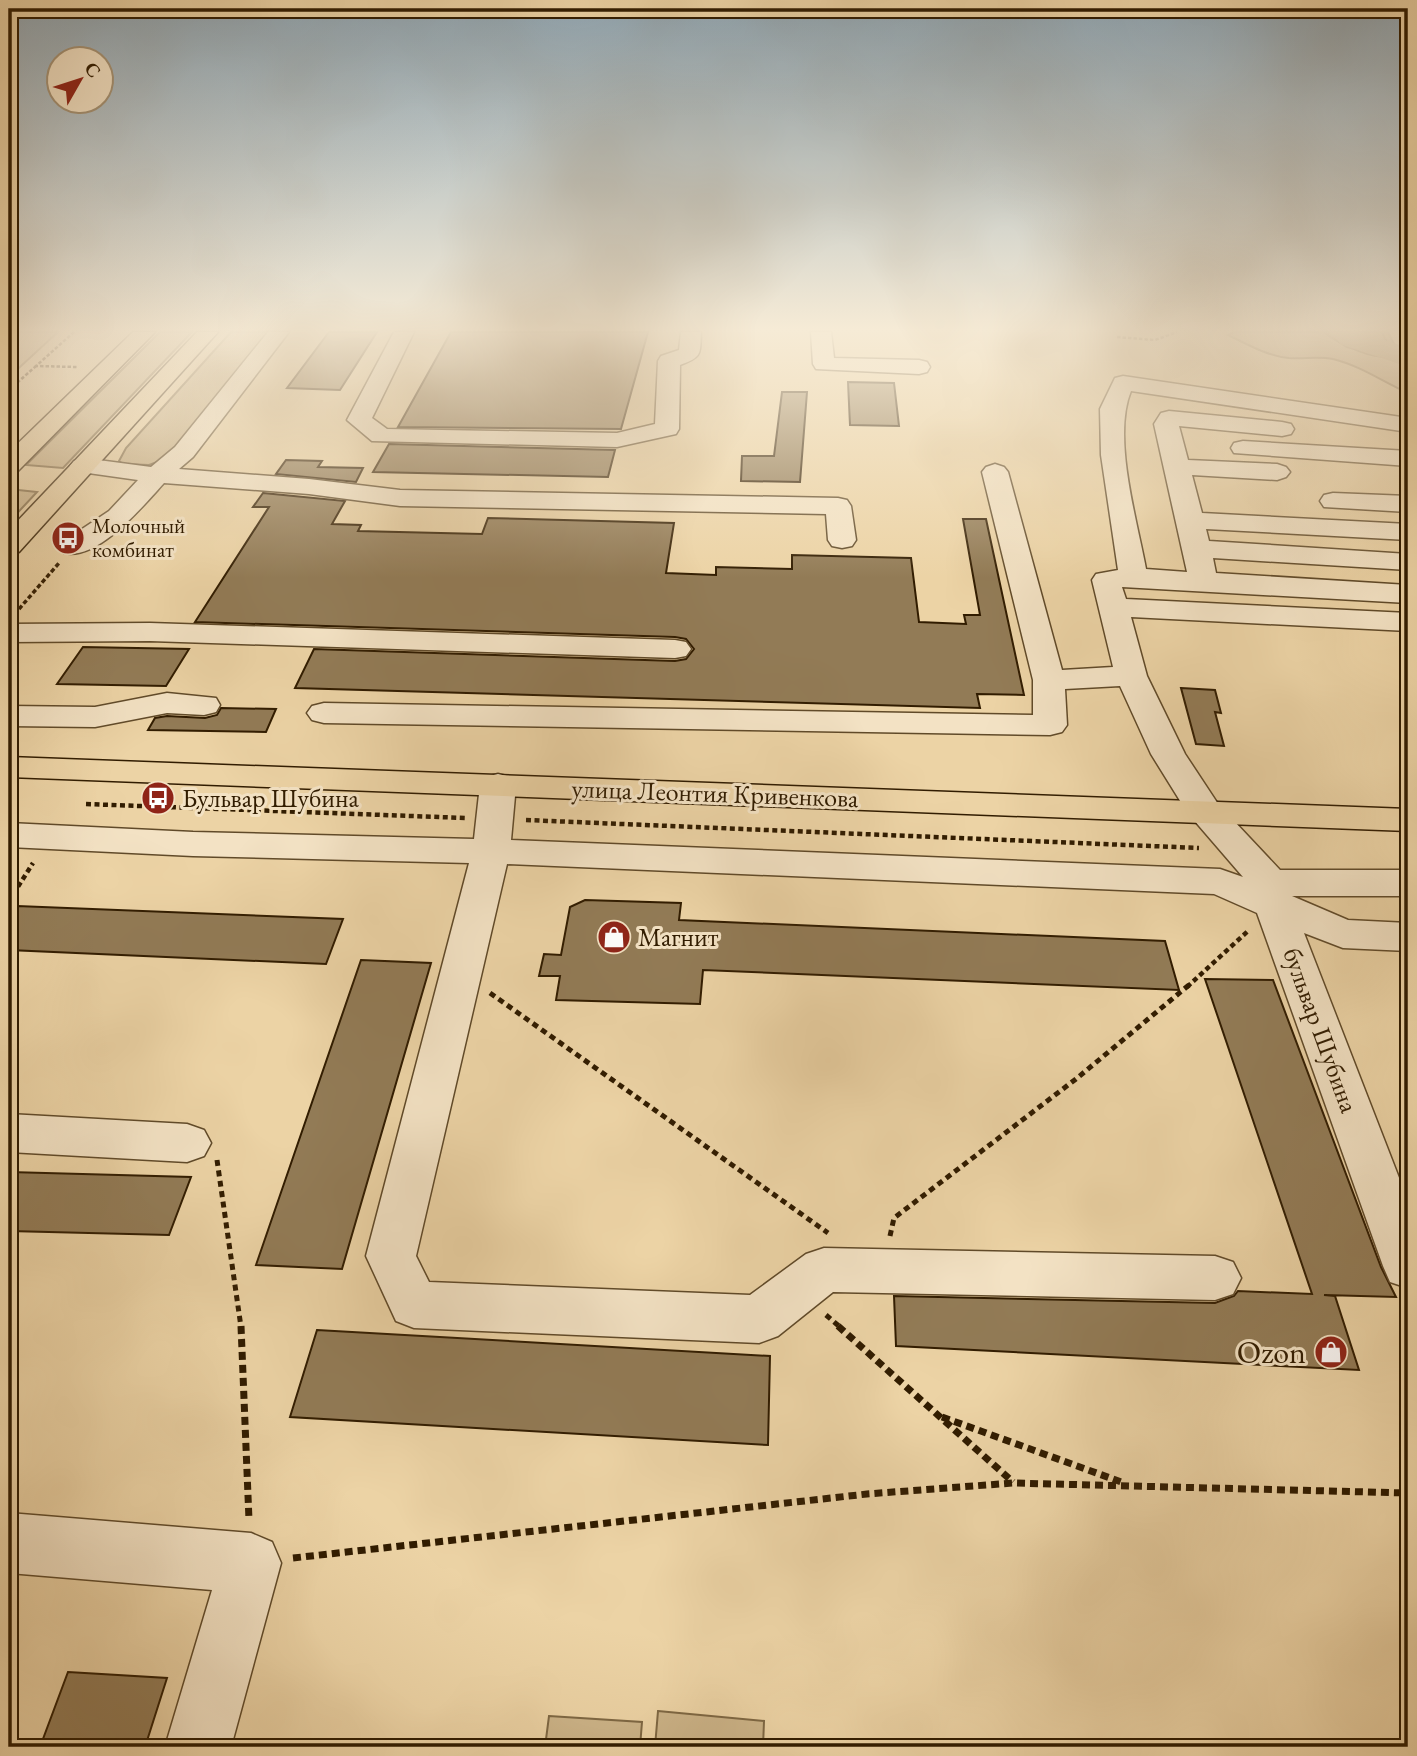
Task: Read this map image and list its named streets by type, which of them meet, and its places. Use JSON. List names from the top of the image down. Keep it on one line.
{"streets":{"main road":["улица Леонтия Кривенкова"],"street":["бульвар Шубина"]},"crossings":[["улица Леонтия Кривенкова","бульвар Шубина"]],"places":{"bus stop":["Молочный комбинат","Бульвар Шубина"],"shop":["Магнит","Ozon"]},"north":"top right"}
